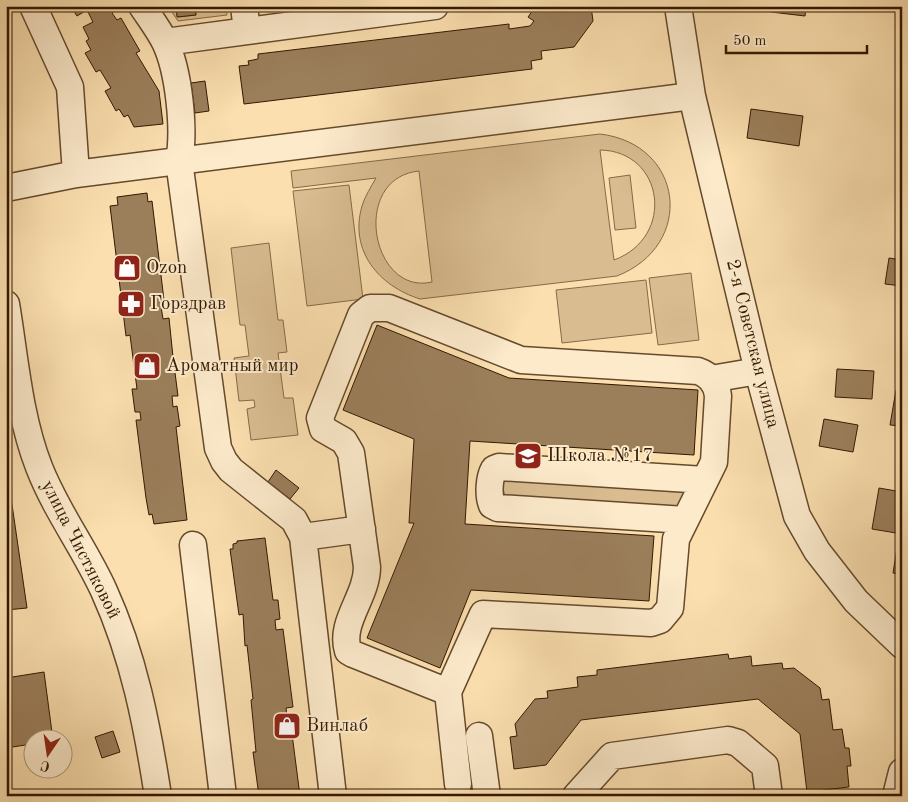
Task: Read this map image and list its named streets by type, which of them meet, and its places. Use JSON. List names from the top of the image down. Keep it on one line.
{"streets":{"street":["2-я Советская улица","улица Чистяковой"]},"places":{"shop":["Ozon","Ароматный мир","Винлаб"],"pharmacy":["Горздрав"],"school or university":["Школа №17"]},"scale_bar":"50 m","north":"bottom"}
